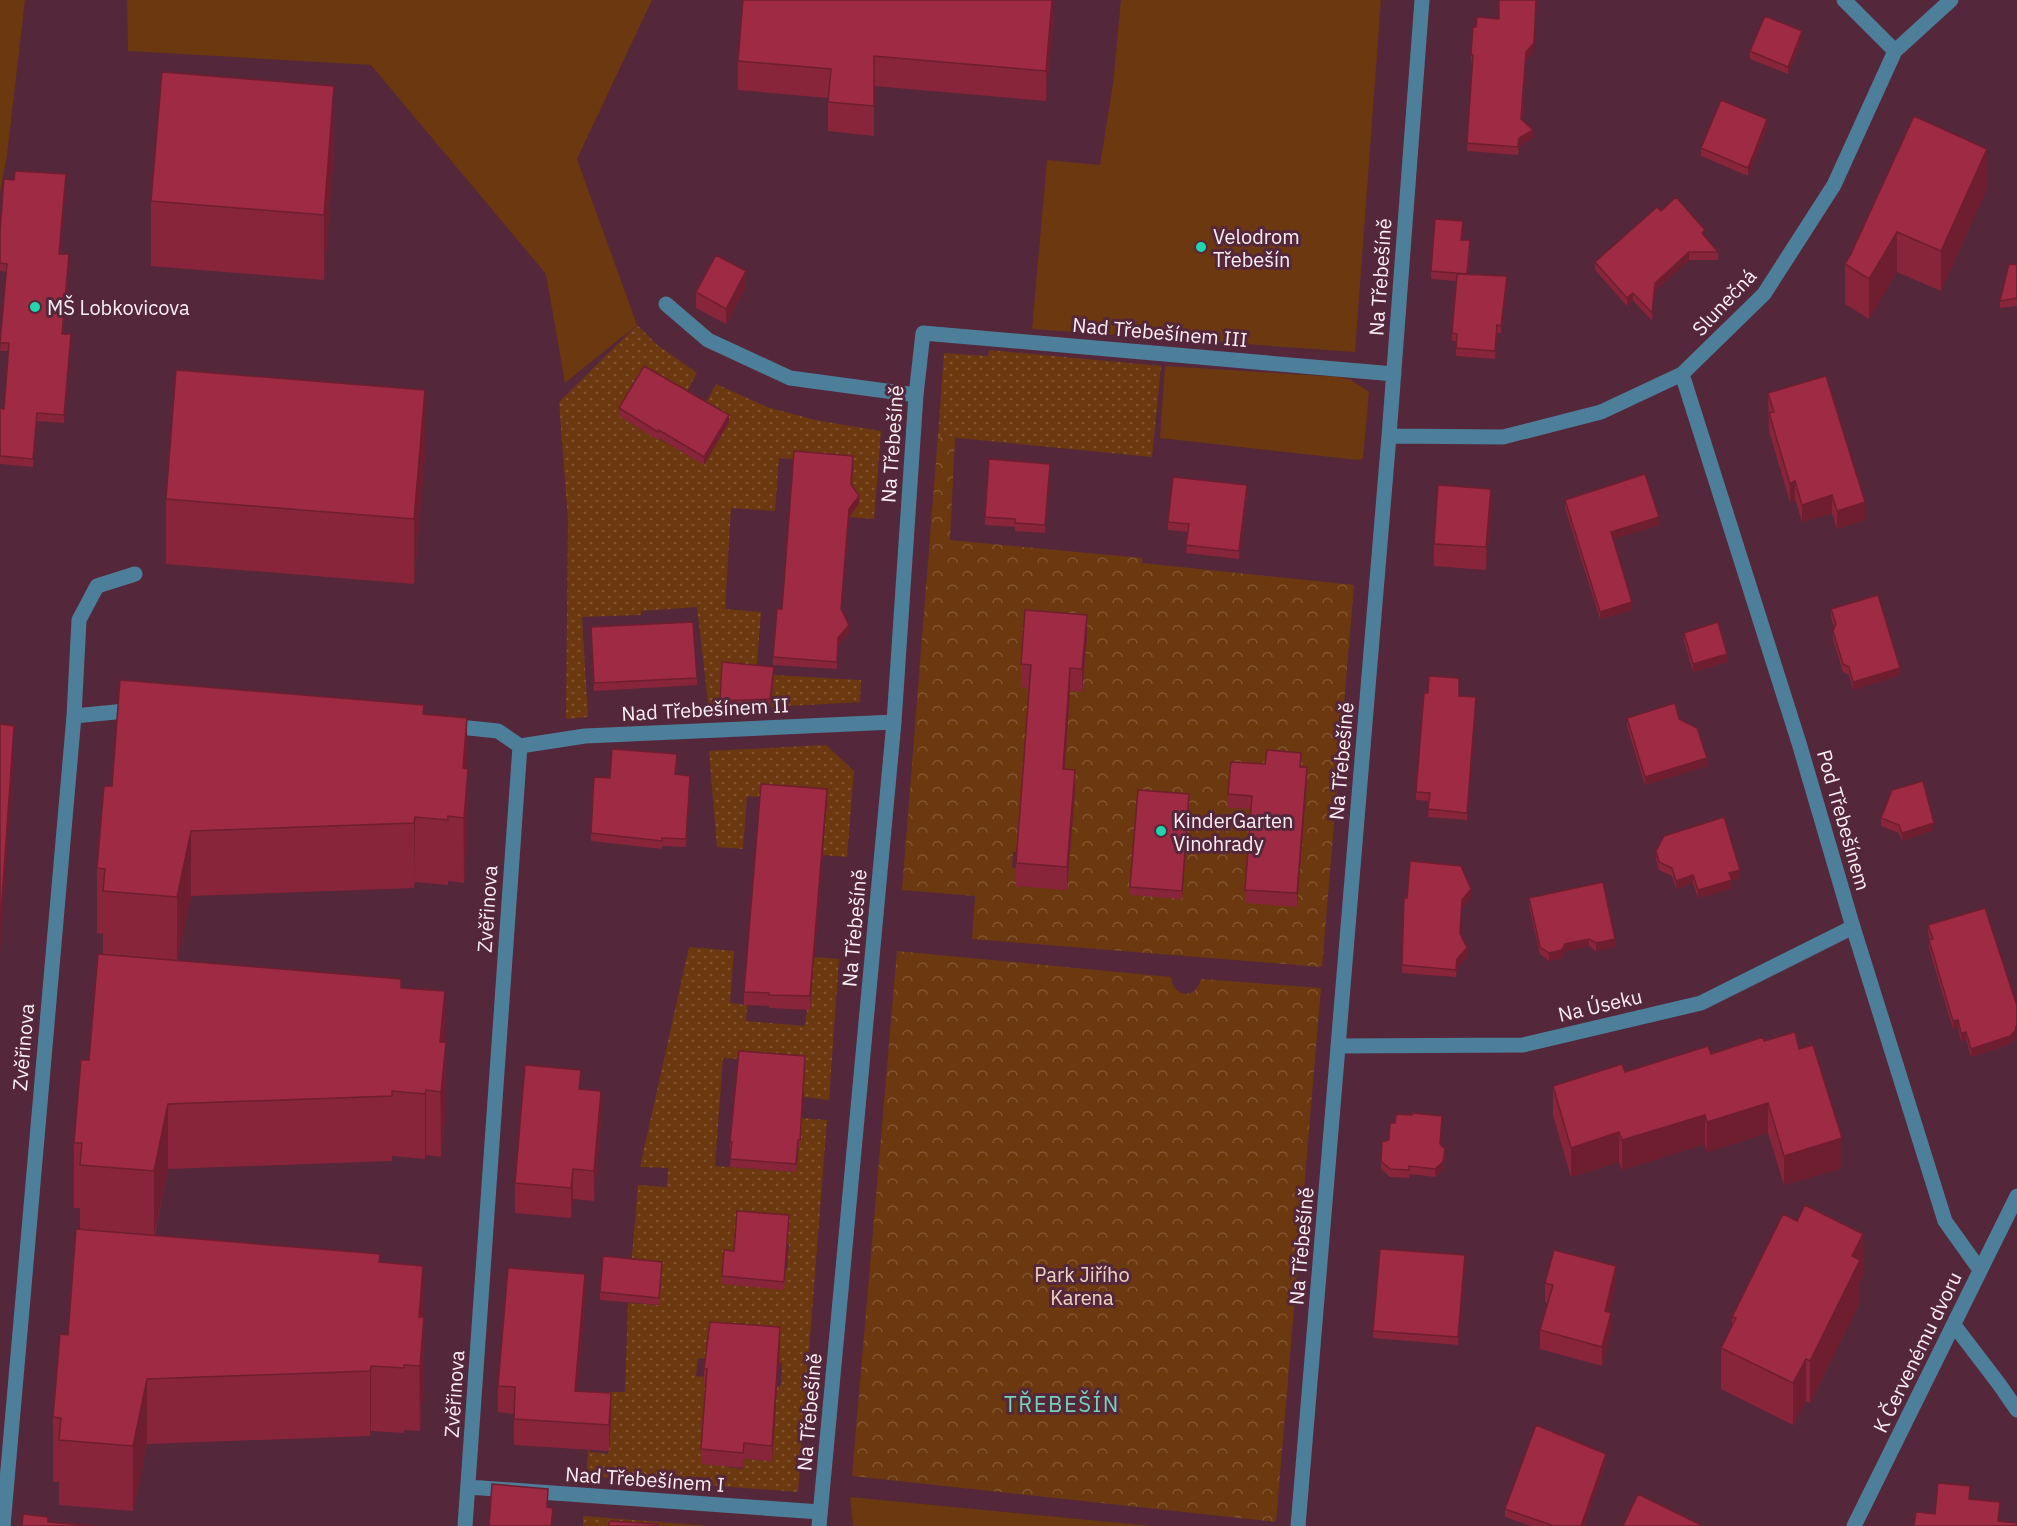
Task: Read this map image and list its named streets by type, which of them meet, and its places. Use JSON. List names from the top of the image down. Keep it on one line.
{"streets":{"street":["Na Třebešíně","Slunečná","Nad Třebešínem III","Nad Třebešínem II","Pod Třebešínem","Zvěřinova","Na Úseku","K Červenému dvoru","Nad Třebešínem I"]},"crossings":[["Na Třebešíně","Slunečná"],["Na Třebešíně","Nad Třebešínem III"],["Na Třebešíně","Nad Třebešínem II"],["Na Třebešíně","Na Úseku"],["Na Třebešíně","Nad Třebešínem I"],["Slunečná","Pod Třebešínem"],["Nad Třebešínem II","Zvěřinova"],["Pod Třebešínem","Na Úseku"],["Pod Třebešínem","K Červenému dvoru"],["Zvěřinova","Nad Třebešínem I"]],"districts":["TŘEBEŠÍN"],"parks":["Park Jiřího Karena"],"places":["Velodrom Třebešín","MŠ Lobkovicova","KinderGarten Vinohrady"]}
